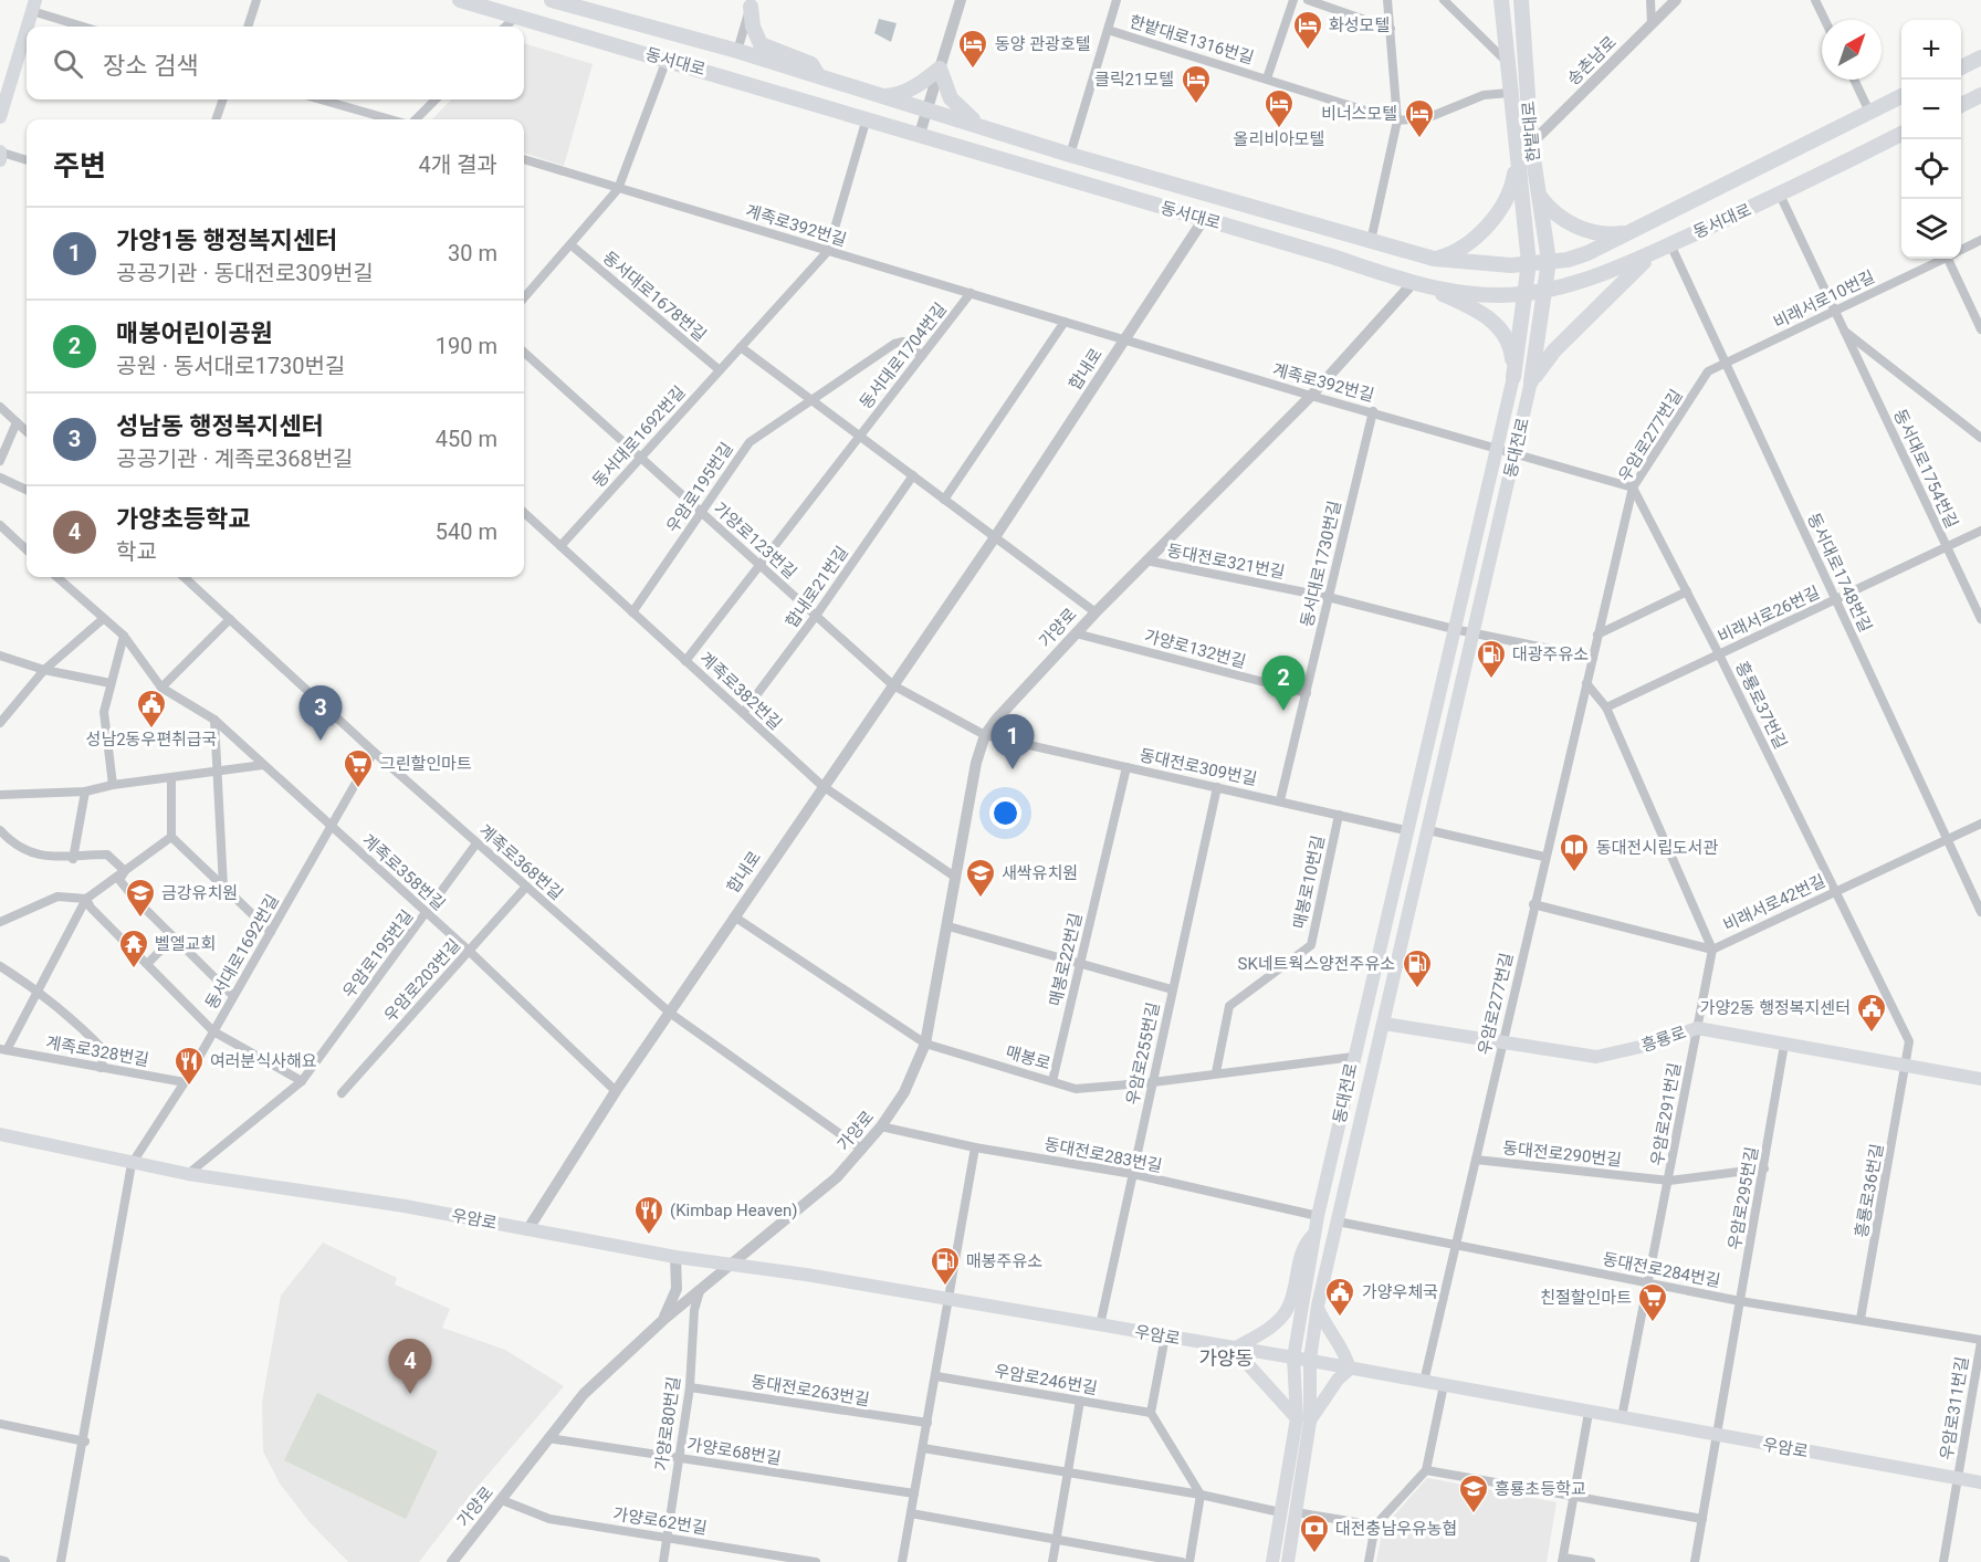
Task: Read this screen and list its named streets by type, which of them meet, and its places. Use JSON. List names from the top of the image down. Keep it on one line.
{"streets":{"main road":["동서대로","한밭대로","동대전로","흥룡로","우암로"],"street":["한밭대로1316번길","송촌남로","계족로392번길","동서대로1678번길","비래서로10번길","동서대로1704번길","합내로","우암로277번길","동서대로1692번길","동서대로1754번길","우암로195번길","가양로123번길","동대전로321번길","동서대로1730번길","동서대로1748번길","합내로21번길","비래서로26번길","가양로","가양로132번길","계족로382번길","흥룡로37번길","동대전로309번길","계족로368번길","계족로358번길","매봉로10번길","비래서로42번길","매봉로22번길","우암로203번길","계족로328번길","우암로255번길","매봉로","우암로291번길","동대전로290번길","동대전로283번길","흥룡로36번길","우암로295번길","동대전로284번길","우암로246번길","동대전로263번길","우암로311번길","가양로80번길","가양로68번길","가양로62번길"]},"crossings":[["한밭대로1316번길","한밭대로"],["송촌남로","한밭대로"],["동서대로","한밭대로"],["동서대로","합내로"],["동서대로","동서대로1692번길"],["동서대로","동대전로"],["동서대로","동서대로1754번길"],["동서대로","동서대로1748번길"],["동서대로","가양로"],["한밭대로","동대전로"],["계족로392번길","동서대로1704번길"],["계족로392번길","합내로"],["계족로392번길","동서대로1692번길"],["계족로392번길","동대전로"],["계족로392번길","동서대로1730번길"],["계족로392번길","가양로"],["동서대로1678번길","동서대로1692번길"],["비래서로10번길","우암로277번길"],["비래서로10번길","동서대로1754번길"],["비래서로10번길","동서대로1748번길"],["동서대로1704번길","우암로195번길"],["동서대로1704번길","가양로123번길"],["동서대로1704번길","계족로382번길"],["합내로","가양로123번길"],["합내로","가양로"],["합내로","계족로382번길"],["합내로","계족로368번길"],["합내로","계족로358번길"],["합내로","매봉로"],["합내로","우암로"],["우암로277번길","흥룡로37번길"],["우암로277번길","비래서로42번길"],["우암로277번길","흥룡로"],["우암로277번길","동대전로290번길"],["우암로277번길","우암로"],["우암로277번길","동대전로284번길"],["동서대로1692번길","가양로123번길"],["동서대로1692번길","계족로382번길"],["동서대로1692번길","계족로368번길"],["동서대로1692번길","계족로358번길"],["동서대로1692번길","계족로328번길"],["동서대로1692번길","우암로"],["동대전로","동대전로321번길"],["동대전로","동대전로309번길"],["동대전로","흥룡로"],["동대전로","매봉로"],["동대전로","동대전로283번길"],["동대전로","우암로"],["동대전로","동대전로284번길"],["동서대로1754번길","비래서로26번길"],["우암로195번길","가양로123번길"],["우암로195번길","계족로382번길"],["우암로195번길","계족로368번길"],["우암로195번길","계족로358번길"],["우암로195번길","우암로"],["가양로123번길","합내로21번길"],["가양로123번길","가양로"],["가양로123번길","동대전로309번길"],["동대전로321번길","동서대로1730번길"],["동대전로321번길","가양로"],["동서대로1730번길","가양로132번길"],["동서대로1730번길","동대전로309번길"],["동서대로1748번길","비래서로26번길"],["동서대로1748번길","비래서로42번길"],["합내로21번길","계족로382번길"],["비래서로26번길","흥룡로37번길"],["가양로","가양로132번길"],["가양로","계족로382번길"],["가양로","동대전로309번길"],["가양로","계족로368번길"],["가양로","매봉로"],["가양로","동대전로283번길"],["가양로","우암로"],["가양로","가양로80번길"],["가양로","가양로68번길"],["가양로","가양로62번길"],["흥룡로37번길","비래서로42번길"],["흥룡로37번길","흥룡로"],["흥룡로37번길","흥룡로36번길"],["동대전로309번길","매봉로10번길"],["동대전로309번길","매봉로22번길"],["동대전로309번길","우암로255번길"],["계족로368번길","우암로203번길"],["계족로358번길","우암로203번길"],["매봉로10번길","매봉로"],["비래서로42번길","우암로291번길"],["매봉로22번길","매봉로"],["흥룡로","우암로291번길"],["흥룡로","흥룡로36번길"],["흥룡로","우암로295번길"],["우암로255번길","매봉로"],["우암로255번길","동대전로283번길"],["우암로255번길","우암로"],["우암로291번길","동대전로290번길"],["우암로291번길","우암로"],["우암로291번길","동대전로284번길"],["동대전로290번길","우암로295번길"],["흥룡로36번길","동대전로284번길"],["우암로295번길","우암로"],["우암로295번길","동대전로284번길"],["우암로","우암로311번길"],["동대전로284번길","우암로311번길"],["동대전로263번길","가양로80번길"],["가양로80번길","가양로68번길"],["가양로80번길","가양로62번길"]],"districts":["가양동"],"places":{"hotel":["화성모텔","동양 관광호텔","클릭21모텔","올리비아모텔","비너스모텔"],"fuel station":["대광주유소","SK네트웍스양전주유소","매봉주유소"],"public building":["성남2동우편취급국","가양2동 행정복지센터","가양우체국"],"supermarket":["그린할인마트","친절할인마트"],"library":["동대전시립도서관"],"school or university":["새싹유치원","금강유치원","흥룡초등학교"],"temple":["벨엘교회"],"restaurant":["여러분식사해요","(Kimbap Heaven)"],"bank":["대전충남우유농협"]},"north":"top right","page":{"map_buttons":["+","−"],"search":"장소 검색","heading":["주변","4개 결과"],"list":[{"mark":"1","name":"가양1동 행정복지센터","note":"공공기관 · 동대전로309번길","value":"30 m"},{"mark":"2","name":"매봉어린이공원","note":"공원 · 동서대로1730번길","value":"190 m"},{"mark":"3","name":"성남동 행정복지센터","note":"공공기관 · 계족로368번길","value":"450 m"},{"mark":"4","name":"가양초등학교","note":"학교","value":"540 m"}],"pins":["2","3","1","4"]}}
